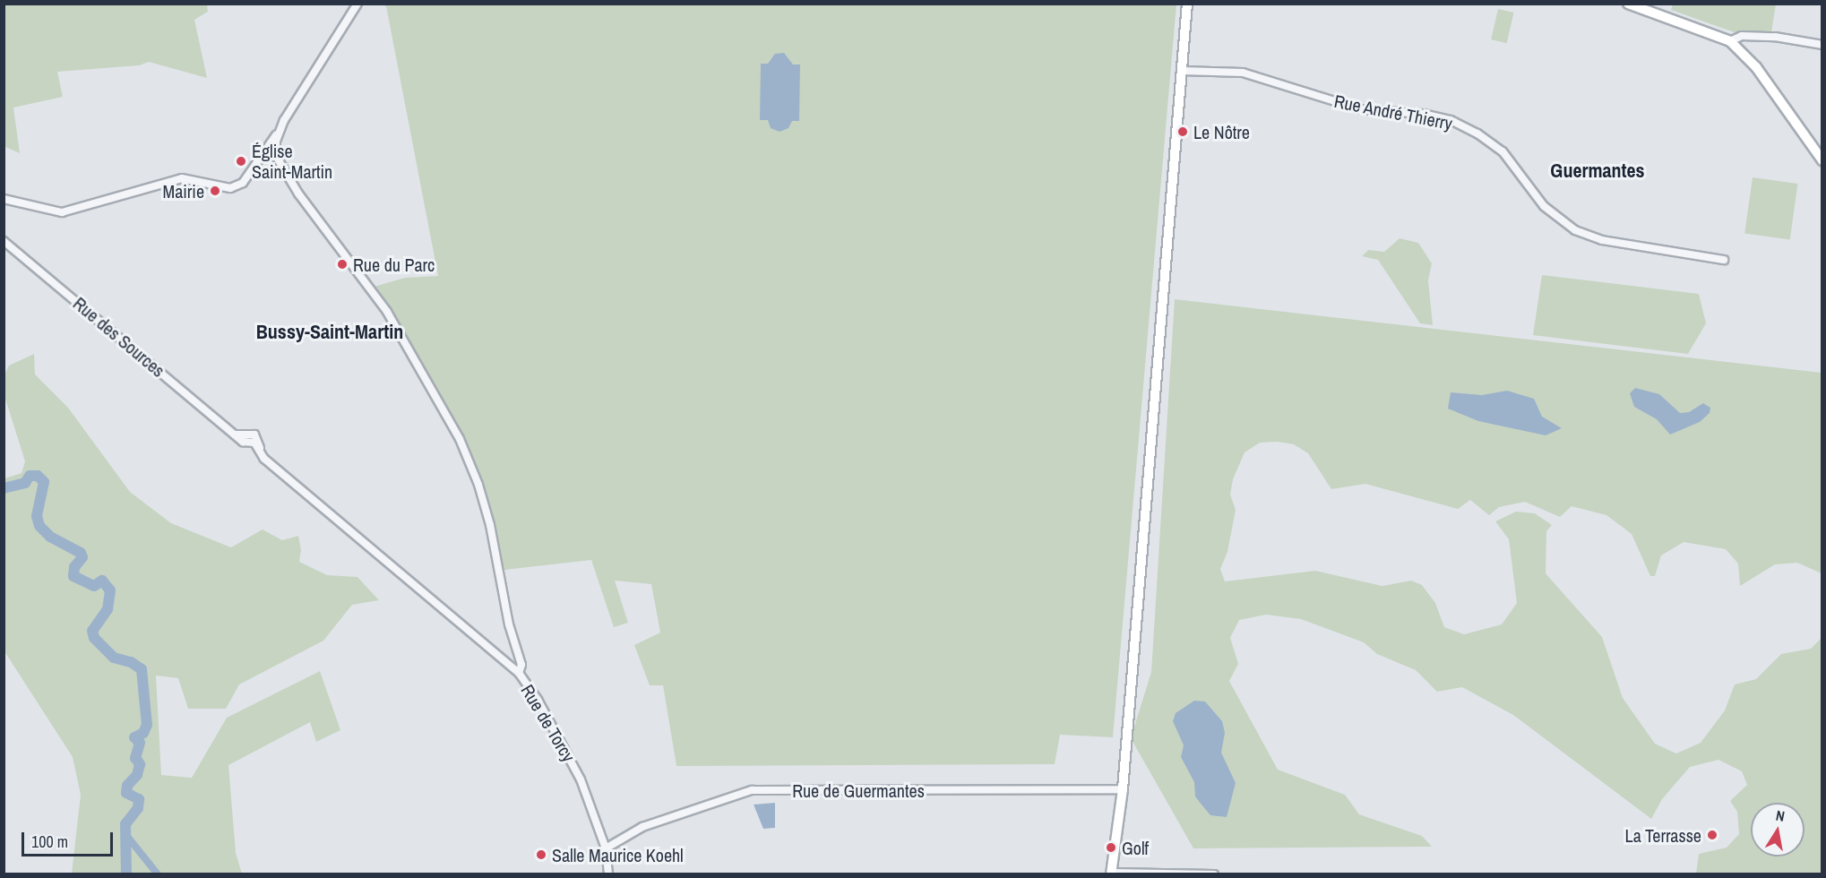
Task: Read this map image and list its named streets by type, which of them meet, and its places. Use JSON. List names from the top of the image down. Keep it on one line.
{"streets":{"street":["Rue André Thierry","Rue des Sources","Rue de Torcy","Rue de Guermantes"]},"crossings":[["Rue des Sources","Rue de Torcy"],["Rue de Torcy","Rue de Guermantes"]],"districts":["Guermantes","Bussy-Saint-Martin"],"places":["Le Nôtre","Église Saint-Martin","Mairie","Rue du Parc","La Terrasse","Golf","Salle Maurice Koehl"],"scale_bar":"100 m","north":"top"}
